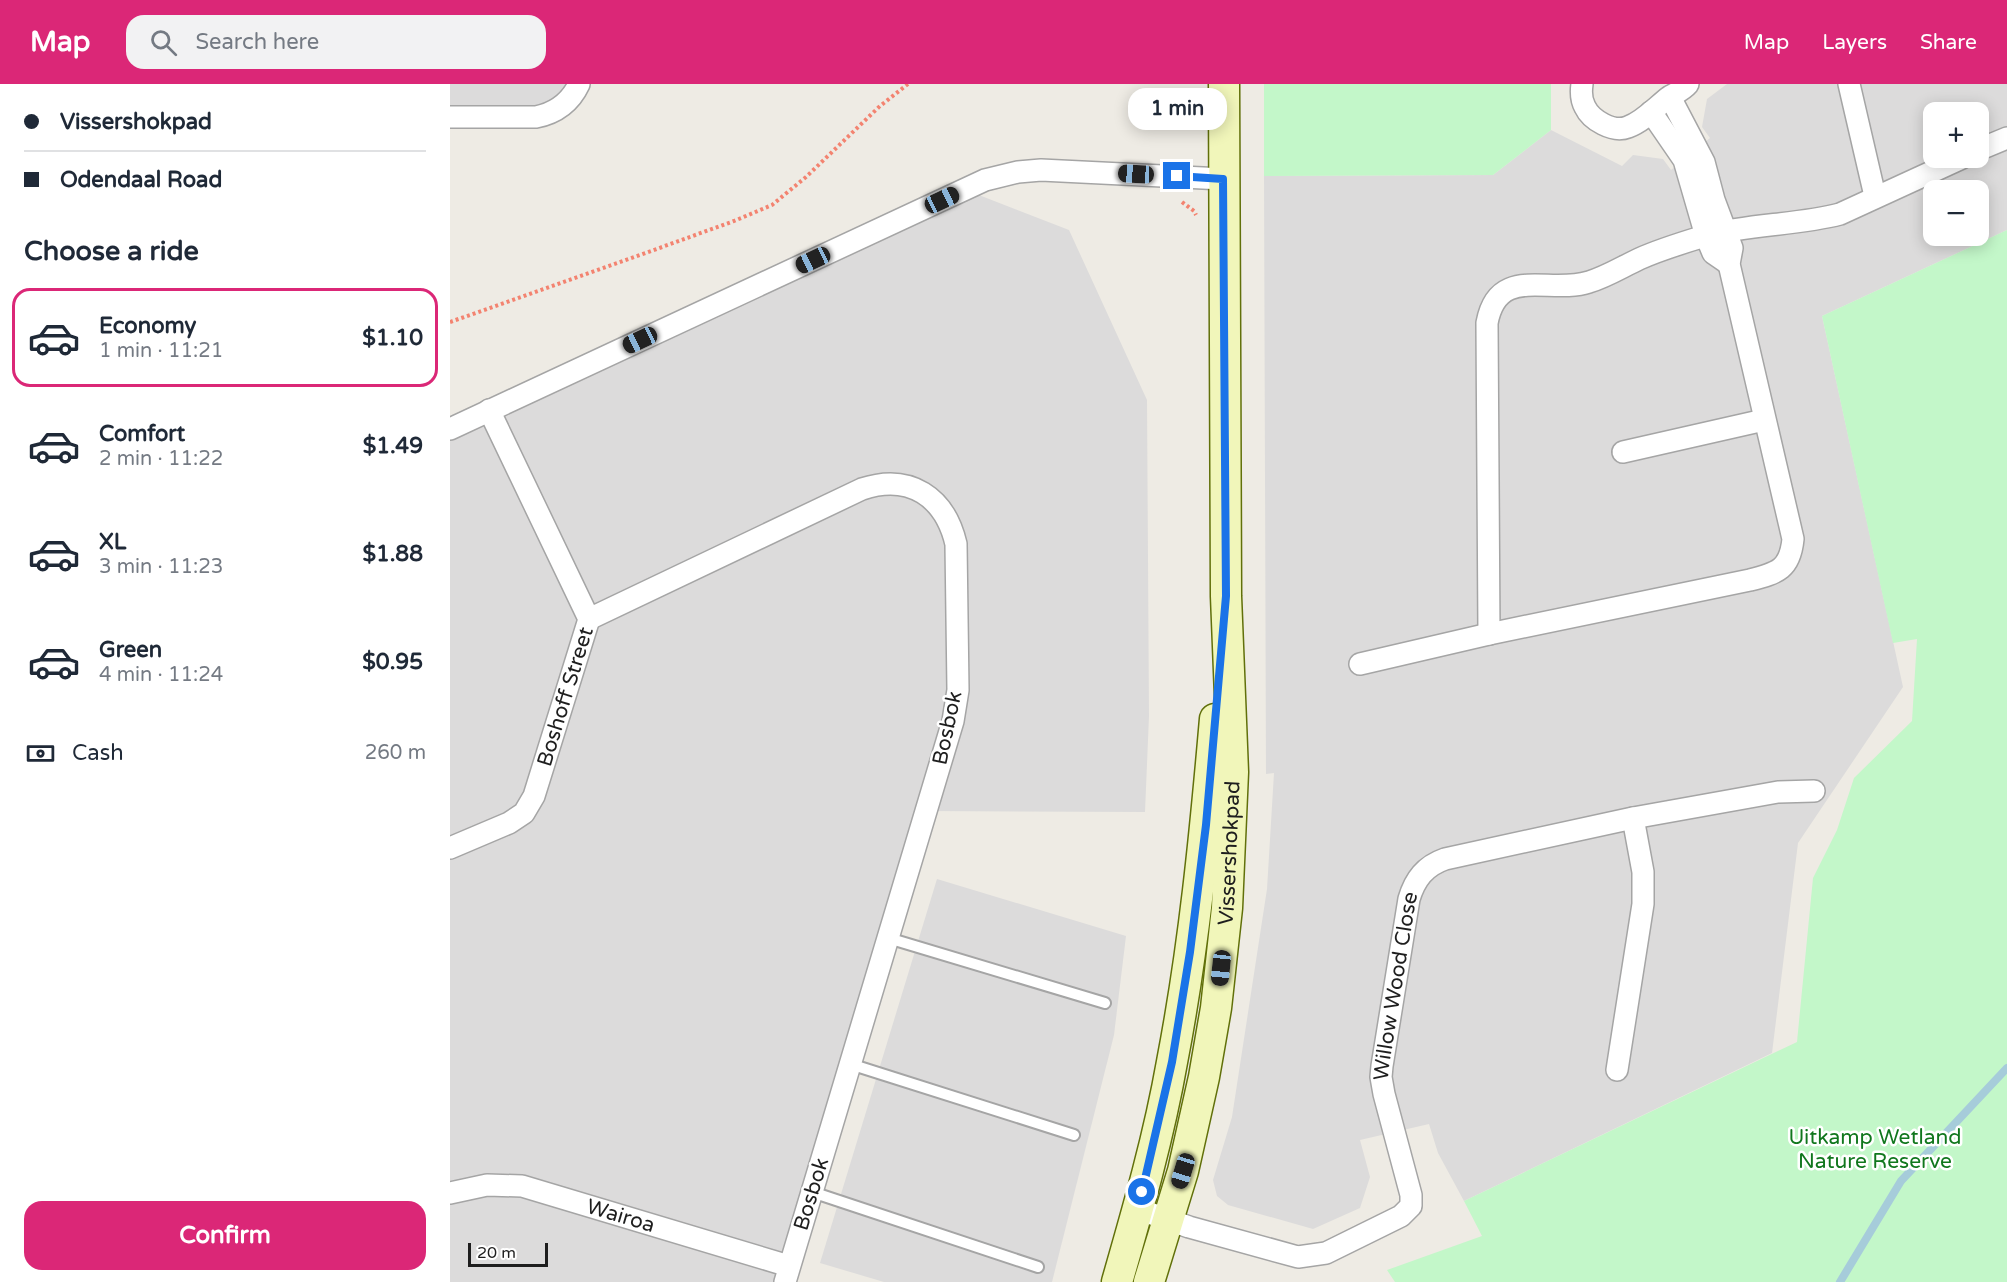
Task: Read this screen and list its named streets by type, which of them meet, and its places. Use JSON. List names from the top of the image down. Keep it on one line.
{"streets":{"main road":["Vissershokpad"],"street":["Boshoff Street","Bosbok","Willow Wood Close","Wairoa"]},"crossings":[["Boshoff Street","Bosbok"],["Bosbok","Wairoa"],["Vissershokpad","Willow Wood Close"]],"parks":["Uitkamp Wetland Nature Reserve"],"scale_bar":"20 m","page":{"header":"Map","search":"Search here","nav":["Map","Layers","Share"],"banner":["Vissershokpad","Odendaal Road"],"bubble":"1 min","map_buttons":["+","−"],"heading":"Choose a ride","list":[{"name":"Economy","note":"1 min · 11:21","value":"$1.10"},{"name":"Comfort","note":"2 min · 11:22","value":"$1.49"},{"name":"XL","note":"3 min · 11:23","value":"$1.88"},{"name":"Green","note":"4 min · 11:24","value":"$0.95"}],"pay":["Cash","260 m"],"buttons":"Confirm","scale":"20 m"}}
